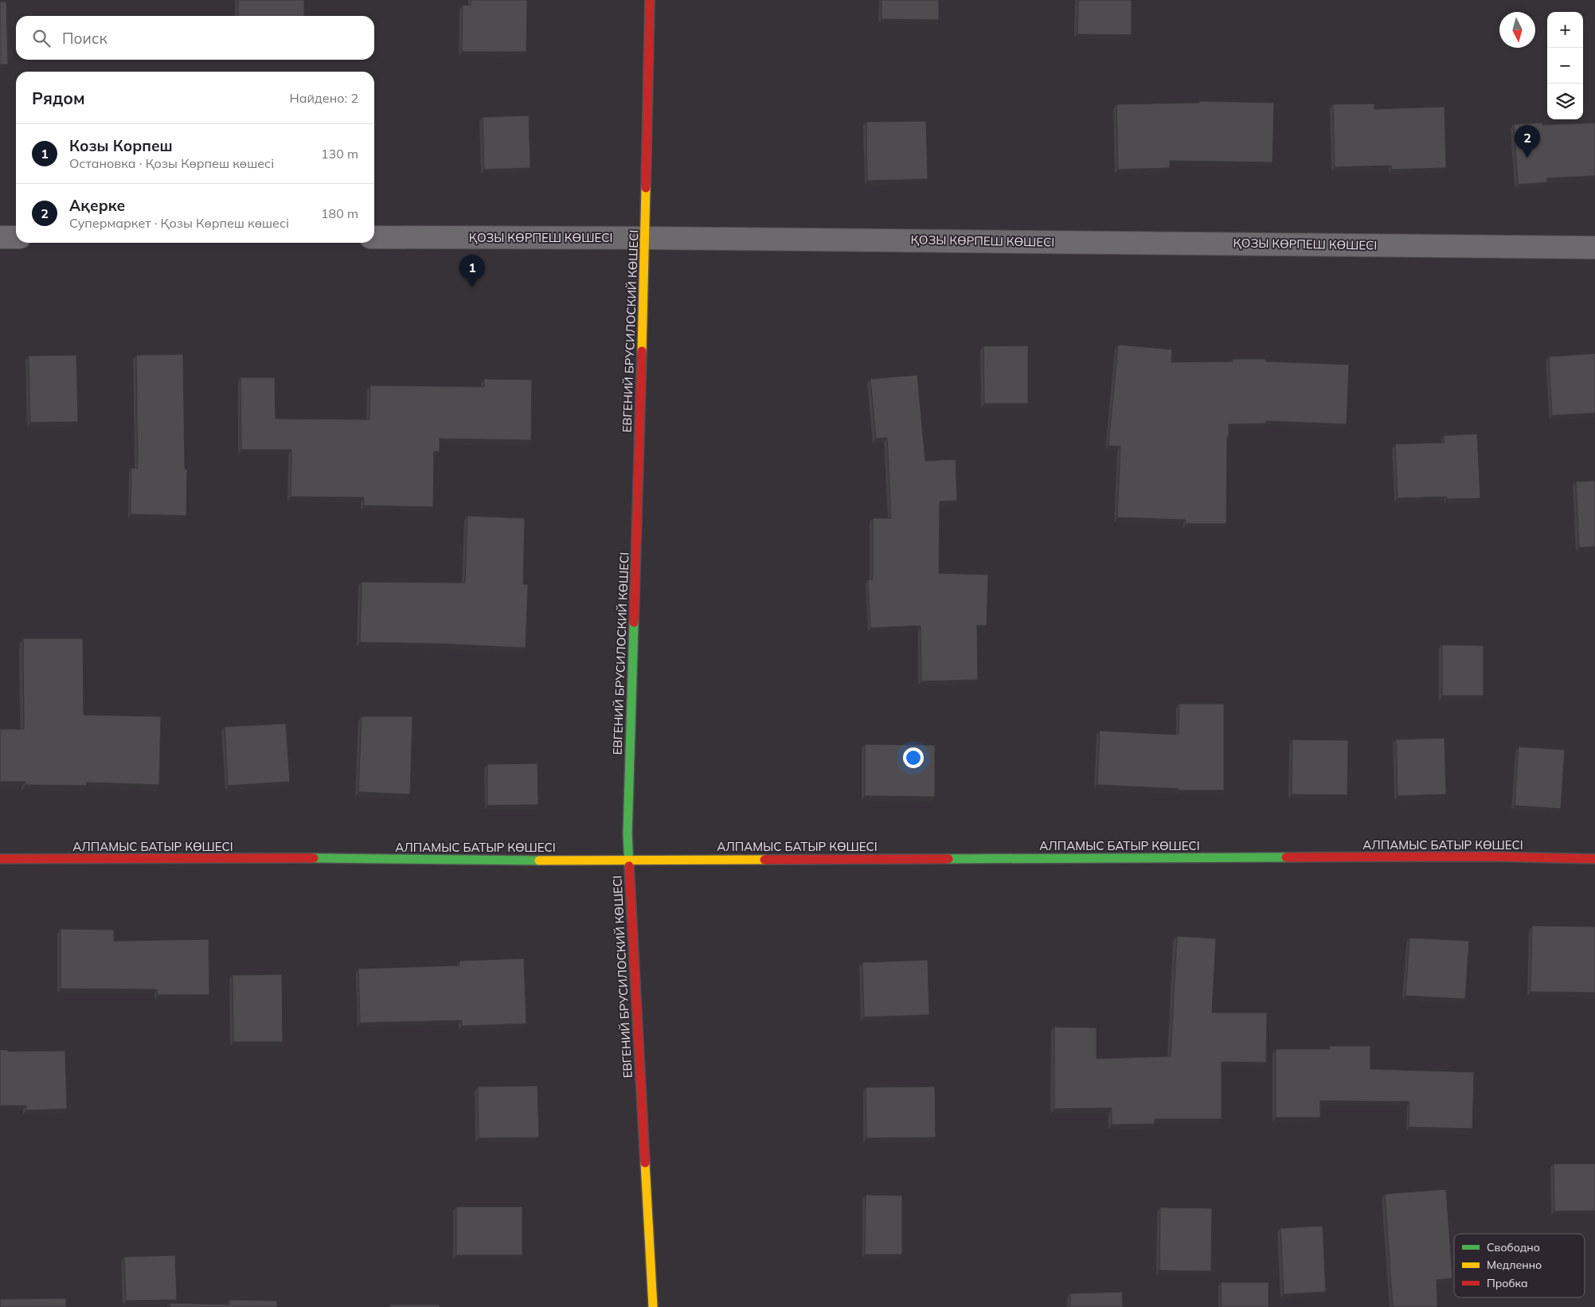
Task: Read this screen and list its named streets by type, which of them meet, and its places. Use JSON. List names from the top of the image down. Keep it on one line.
{"streets":{"street":["ҚОЗЫ КӨРПЕШ КӨШЕСІ","ЕВГЕНИЙ БРУСИЛОСКИЙ КӨШЕСІ","АЛПАМЫС БАТЫР КӨШЕСІ"]},"crossings":[["ҚОЗЫ КӨРПЕШ КӨШЕСІ","ЕВГЕНИЙ БРУСИЛОСКИЙ КӨШЕСІ"],["ЕВГЕНИЙ БРУСИЛОСКИЙ КӨШЕСІ","АЛПАМЫС БАТЫР КӨШЕСІ"]],"legend":["Свободно","Медленно","Пробка"],"north":"bottom","page":{"map_buttons":["+","−"],"search":"Поиск","heading":["Рядом","Найдено: 2"],"list":[{"mark":"1","name":"Козы Корпеш","note":"Остановка · Қозы Көрпеш көшесі","value":"130 m"},{"mark":"2","name":"Ақерке","note":"Супермаркет · Қозы Көрпеш көшесі","value":"180 m"}],"pins":["2","1"]}}
